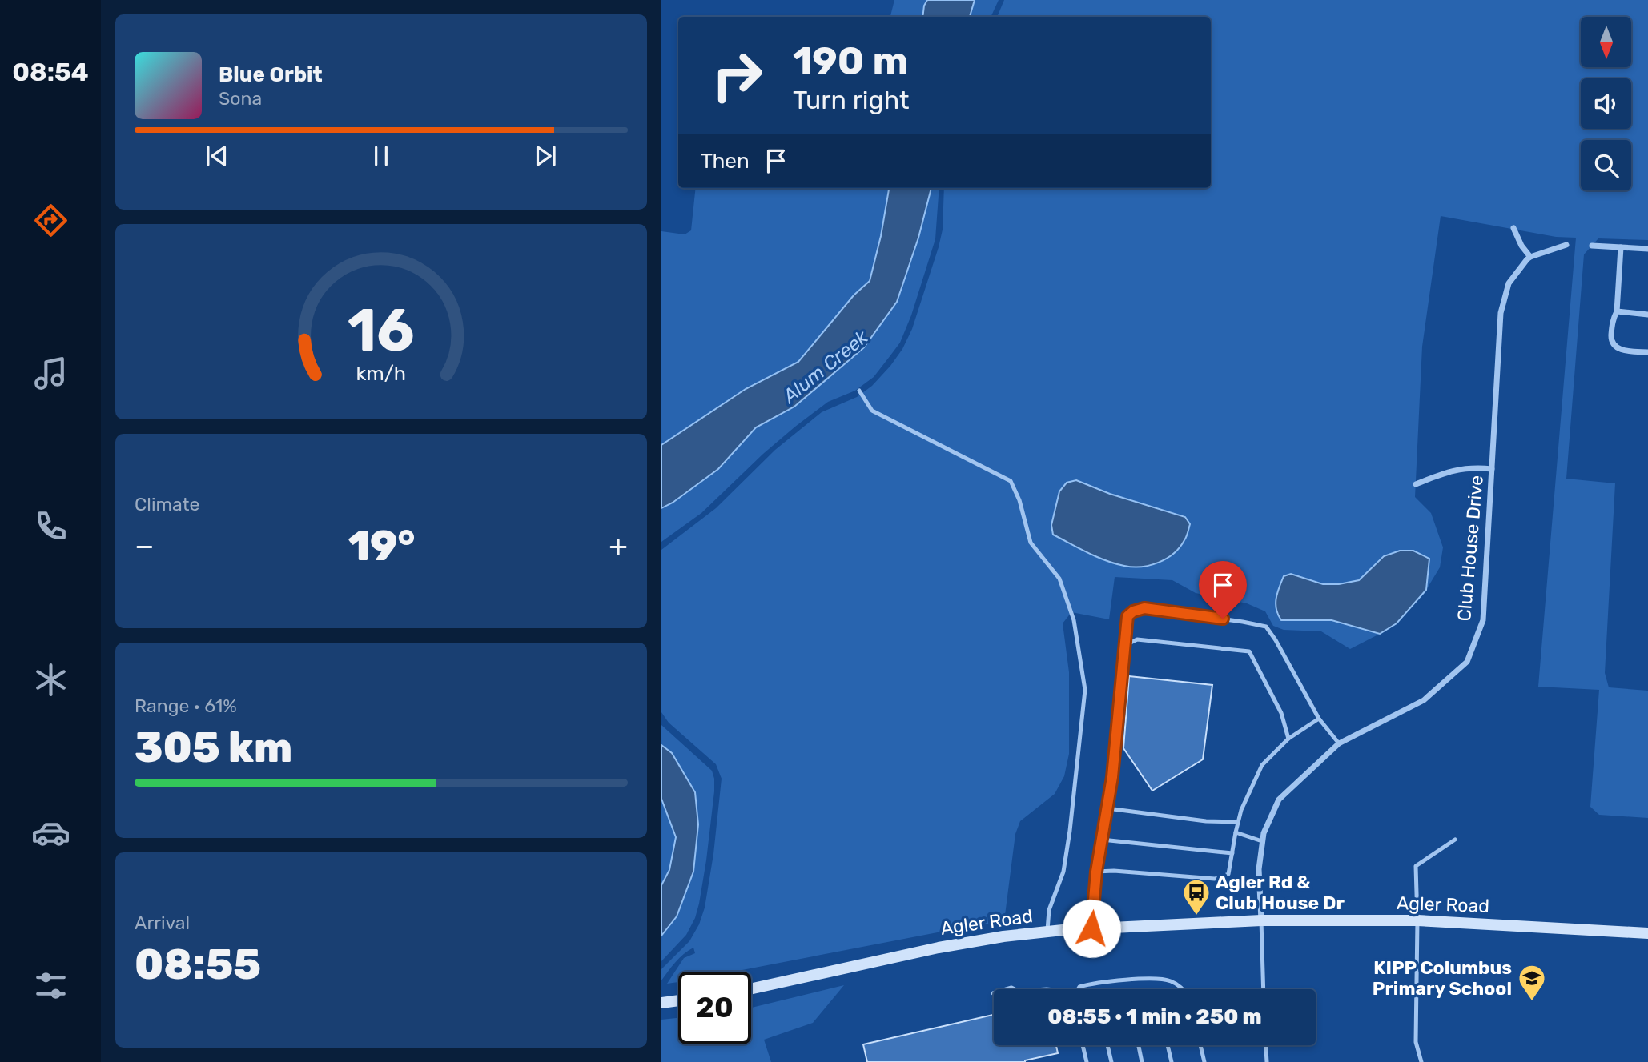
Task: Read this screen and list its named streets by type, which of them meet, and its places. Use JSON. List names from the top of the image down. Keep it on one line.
{"streets":{"main road":["Agler Road"],"street":["Club House Drive"]},"crossings":[["Club House Drive","Agler Road"]],"water":["Alum Creek"],"places":{"bus stop":["Agler Rd & Club House Dr"],"school or university":["KIPP Columbus Primary School"]},"north":"bottom","page":{"tabs":"08:54","turn":["190 m","Turn right"],"song":["Blue Orbit","Sona"],"then":"Then","tile":["Climate",["Range · 61%","305 km"],["Arrival","08:55"]],"heat":["−","19°","+"],"limit":"20","trip":"08:55 · 1 min · 250 m","gauge":["16","km/h"]}}
